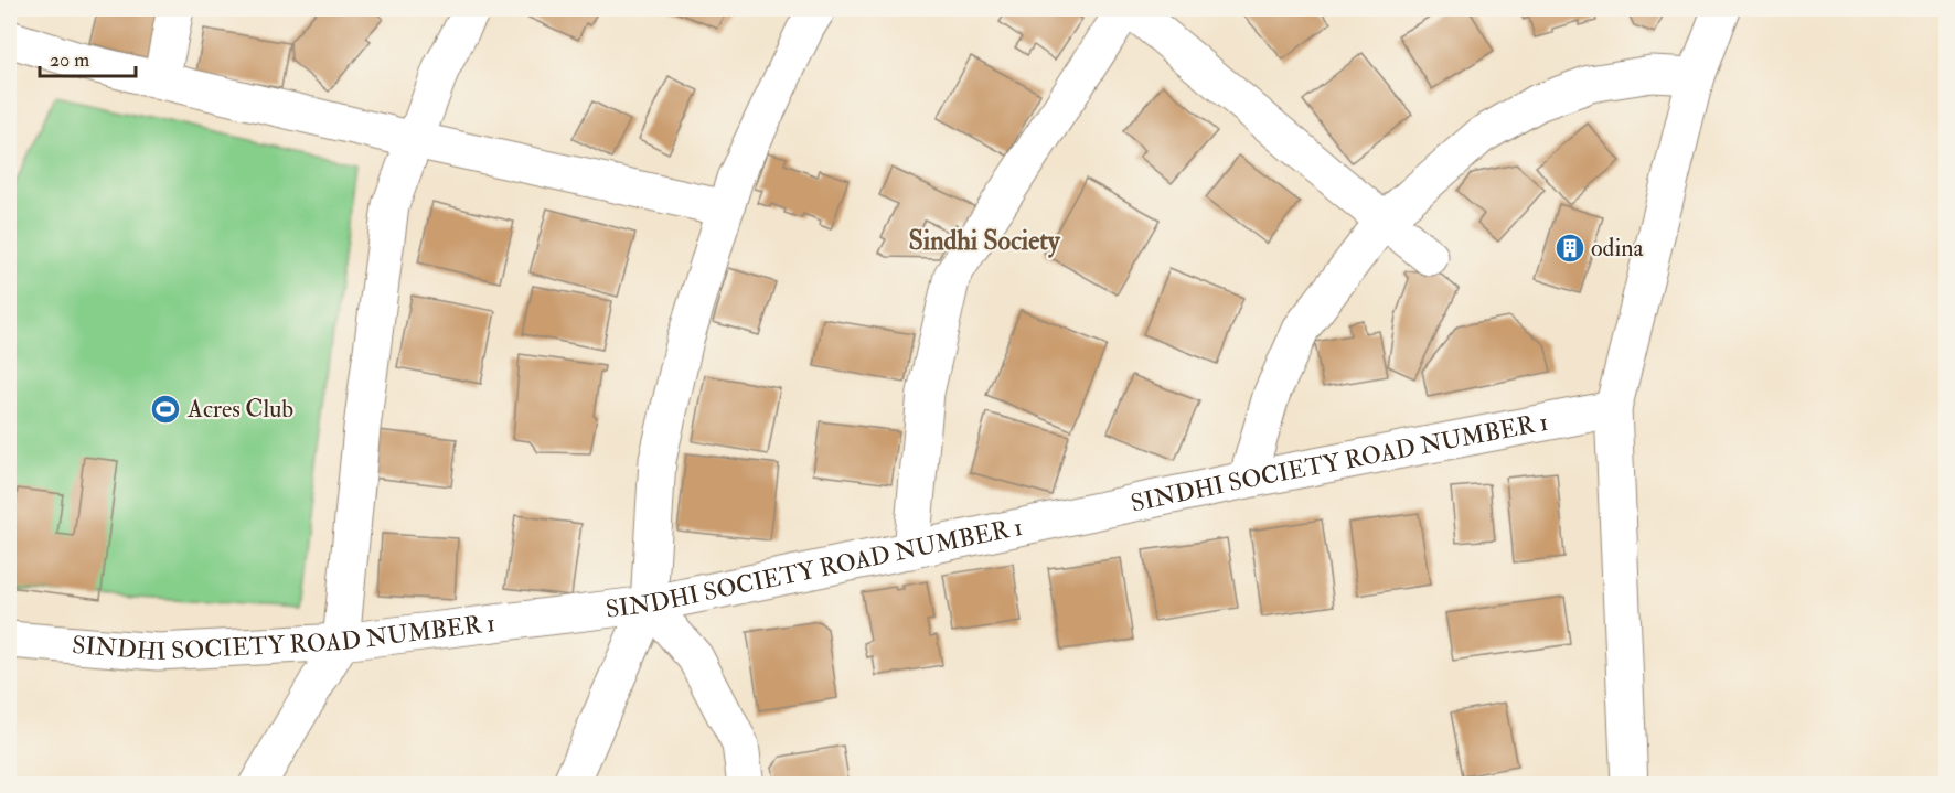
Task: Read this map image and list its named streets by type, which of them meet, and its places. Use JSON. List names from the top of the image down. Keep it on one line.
{"streets":{"street":["SINDHI SOCIETY ROAD NUMBER 1"]},"districts":["Sindhi Society"],"places":{"building":["odina"],"sports":["Acres Club"]},"scale_bar":"20 m"}
